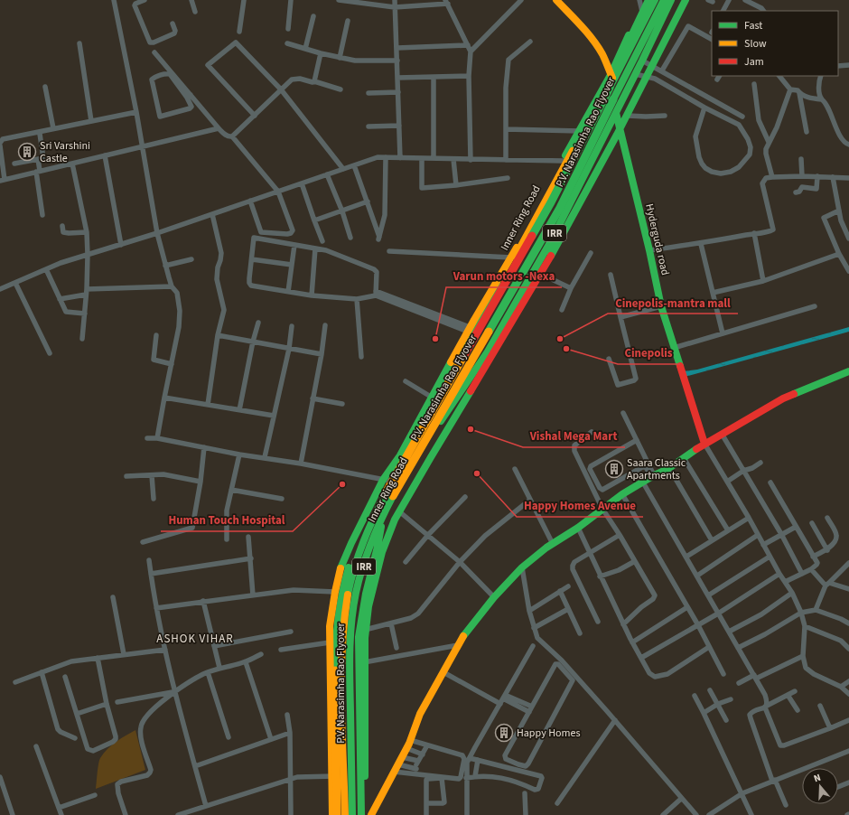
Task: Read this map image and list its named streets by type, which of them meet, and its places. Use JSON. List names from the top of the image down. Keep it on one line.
{"streets":{"main road":["P.V. Narasimha Rao Flyover","Inner Ring Road","IRR","Hyderguda road"]},"crossings":[["P.V. Narasimha Rao Flyover","Inner Ring Road"],["Inner Ring Road","Hyderguda road"]],"districts":["ASHOK VIHAR"],"places":{"building":["Sri Varshini Castle","Saara Classic Apartments","Happy Homes"],"other":["Varun motors -Nexa","Cinepolis-mantra mall","Cinepolis","Vishal Mega Mart","Happy Homes Avenue","Human Touch Hospital"]},"legend":["Fast","Slow","Jam"],"north":"top"}
